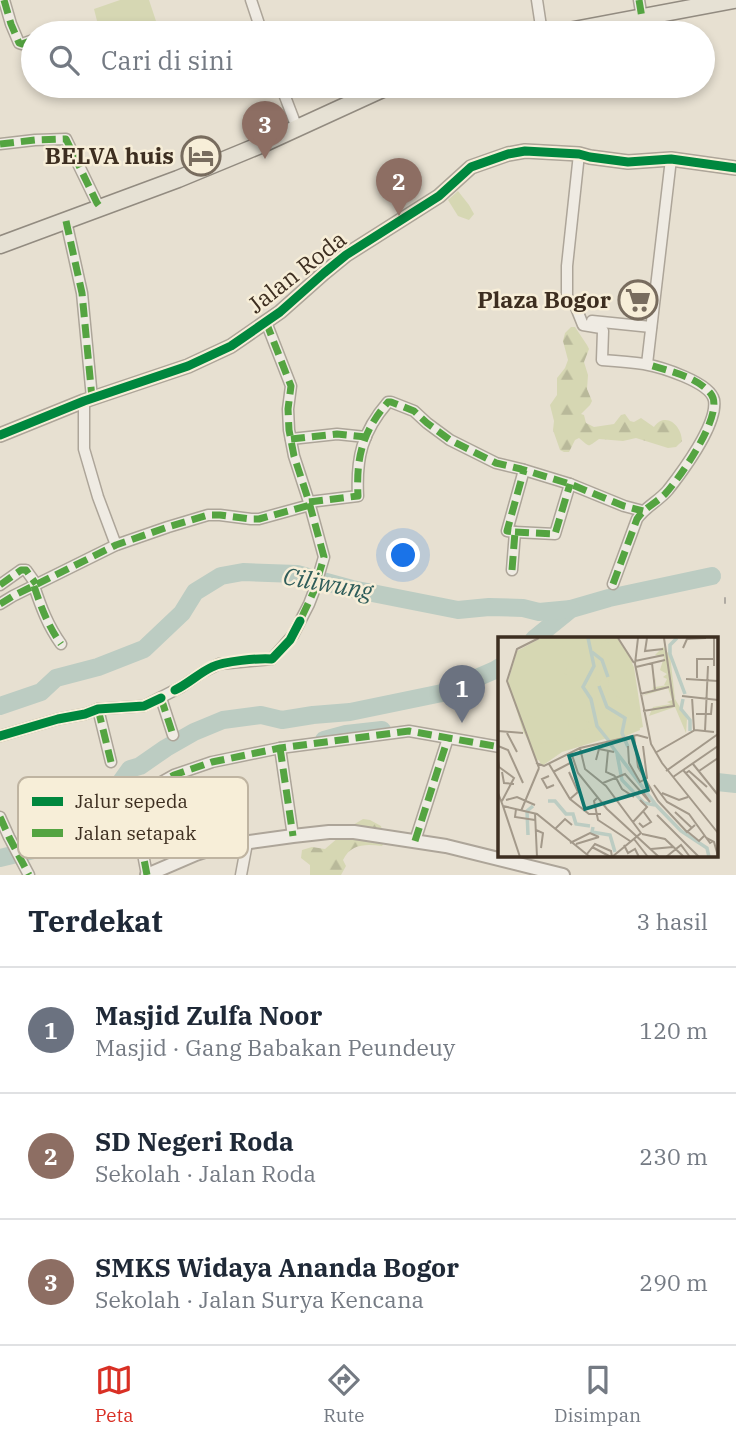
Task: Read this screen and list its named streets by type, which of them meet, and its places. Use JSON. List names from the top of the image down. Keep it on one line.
{"streets":{"street":["Jalan Roda"]},"water":["Ciliwung"],"places":{"hotel":["BELVA huis"],"supermarket":["Plaza Bogor"]},"legend":["Jalur sepeda","Jalan setapak"],"page":{"search":"Cari di sini","pins":["3","2","1"],"heading":["Terdekat","3 hasil"],"list":[{"mark":"1","name":"Masjid Zulfa Noor","note":"Masjid · Gang Babakan Peundeuy","value":"120 m"},{"mark":"2","name":"SD Negeri Roda","note":"Sekolah · Jalan Roda","value":"230 m"},{"mark":"3","name":"SMKS Widaya Ananda Bogor","note":"Sekolah · Jalan Surya Kencana","value":"290 m"}],"nav":["Peta","Rute","Disimpan"]}}
